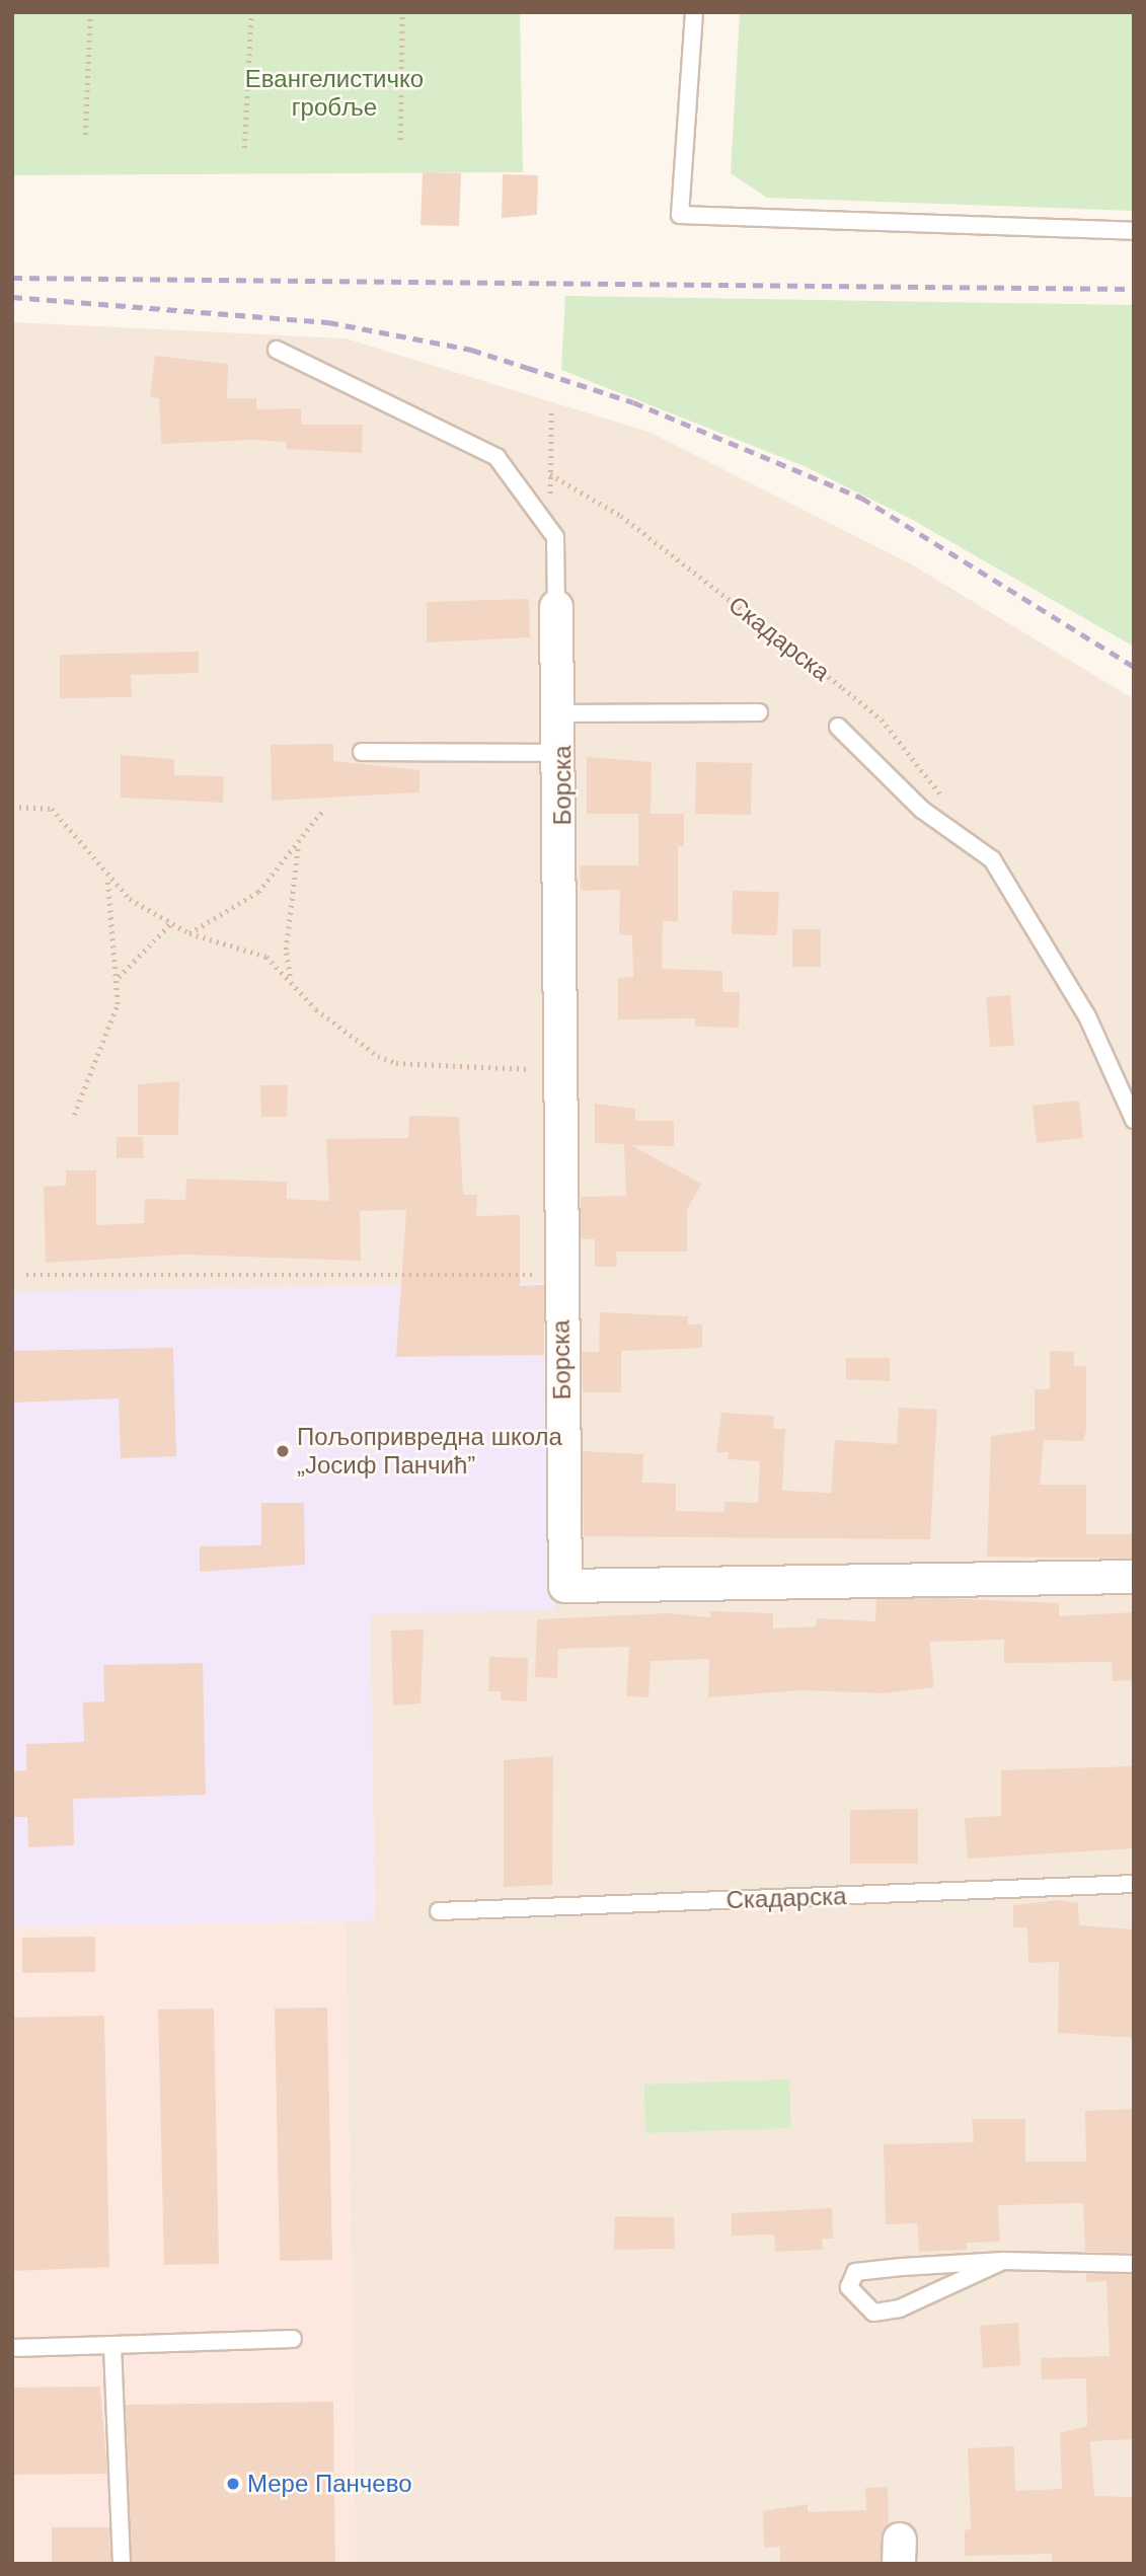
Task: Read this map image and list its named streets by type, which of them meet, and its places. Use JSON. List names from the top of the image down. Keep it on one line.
{"streets":{"street":["Борска"],"lane":["Скадарска"]},"parks":["Евангелистичко гробље"],"places":["Пољопривредна школа „Јосиф Панчић”","Мере Панчево"]}
